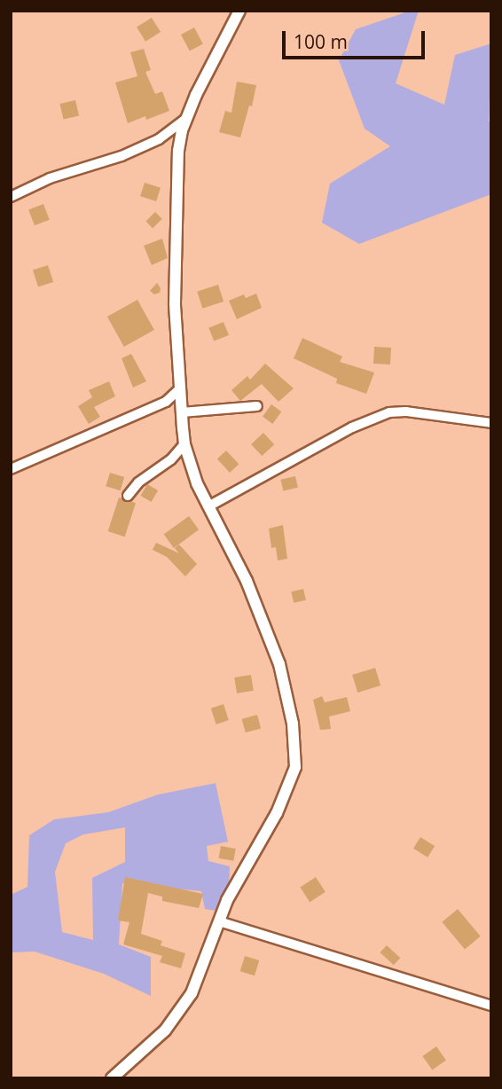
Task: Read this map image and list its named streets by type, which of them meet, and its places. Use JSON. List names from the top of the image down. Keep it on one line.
{"scale_bar":"100 m"}
